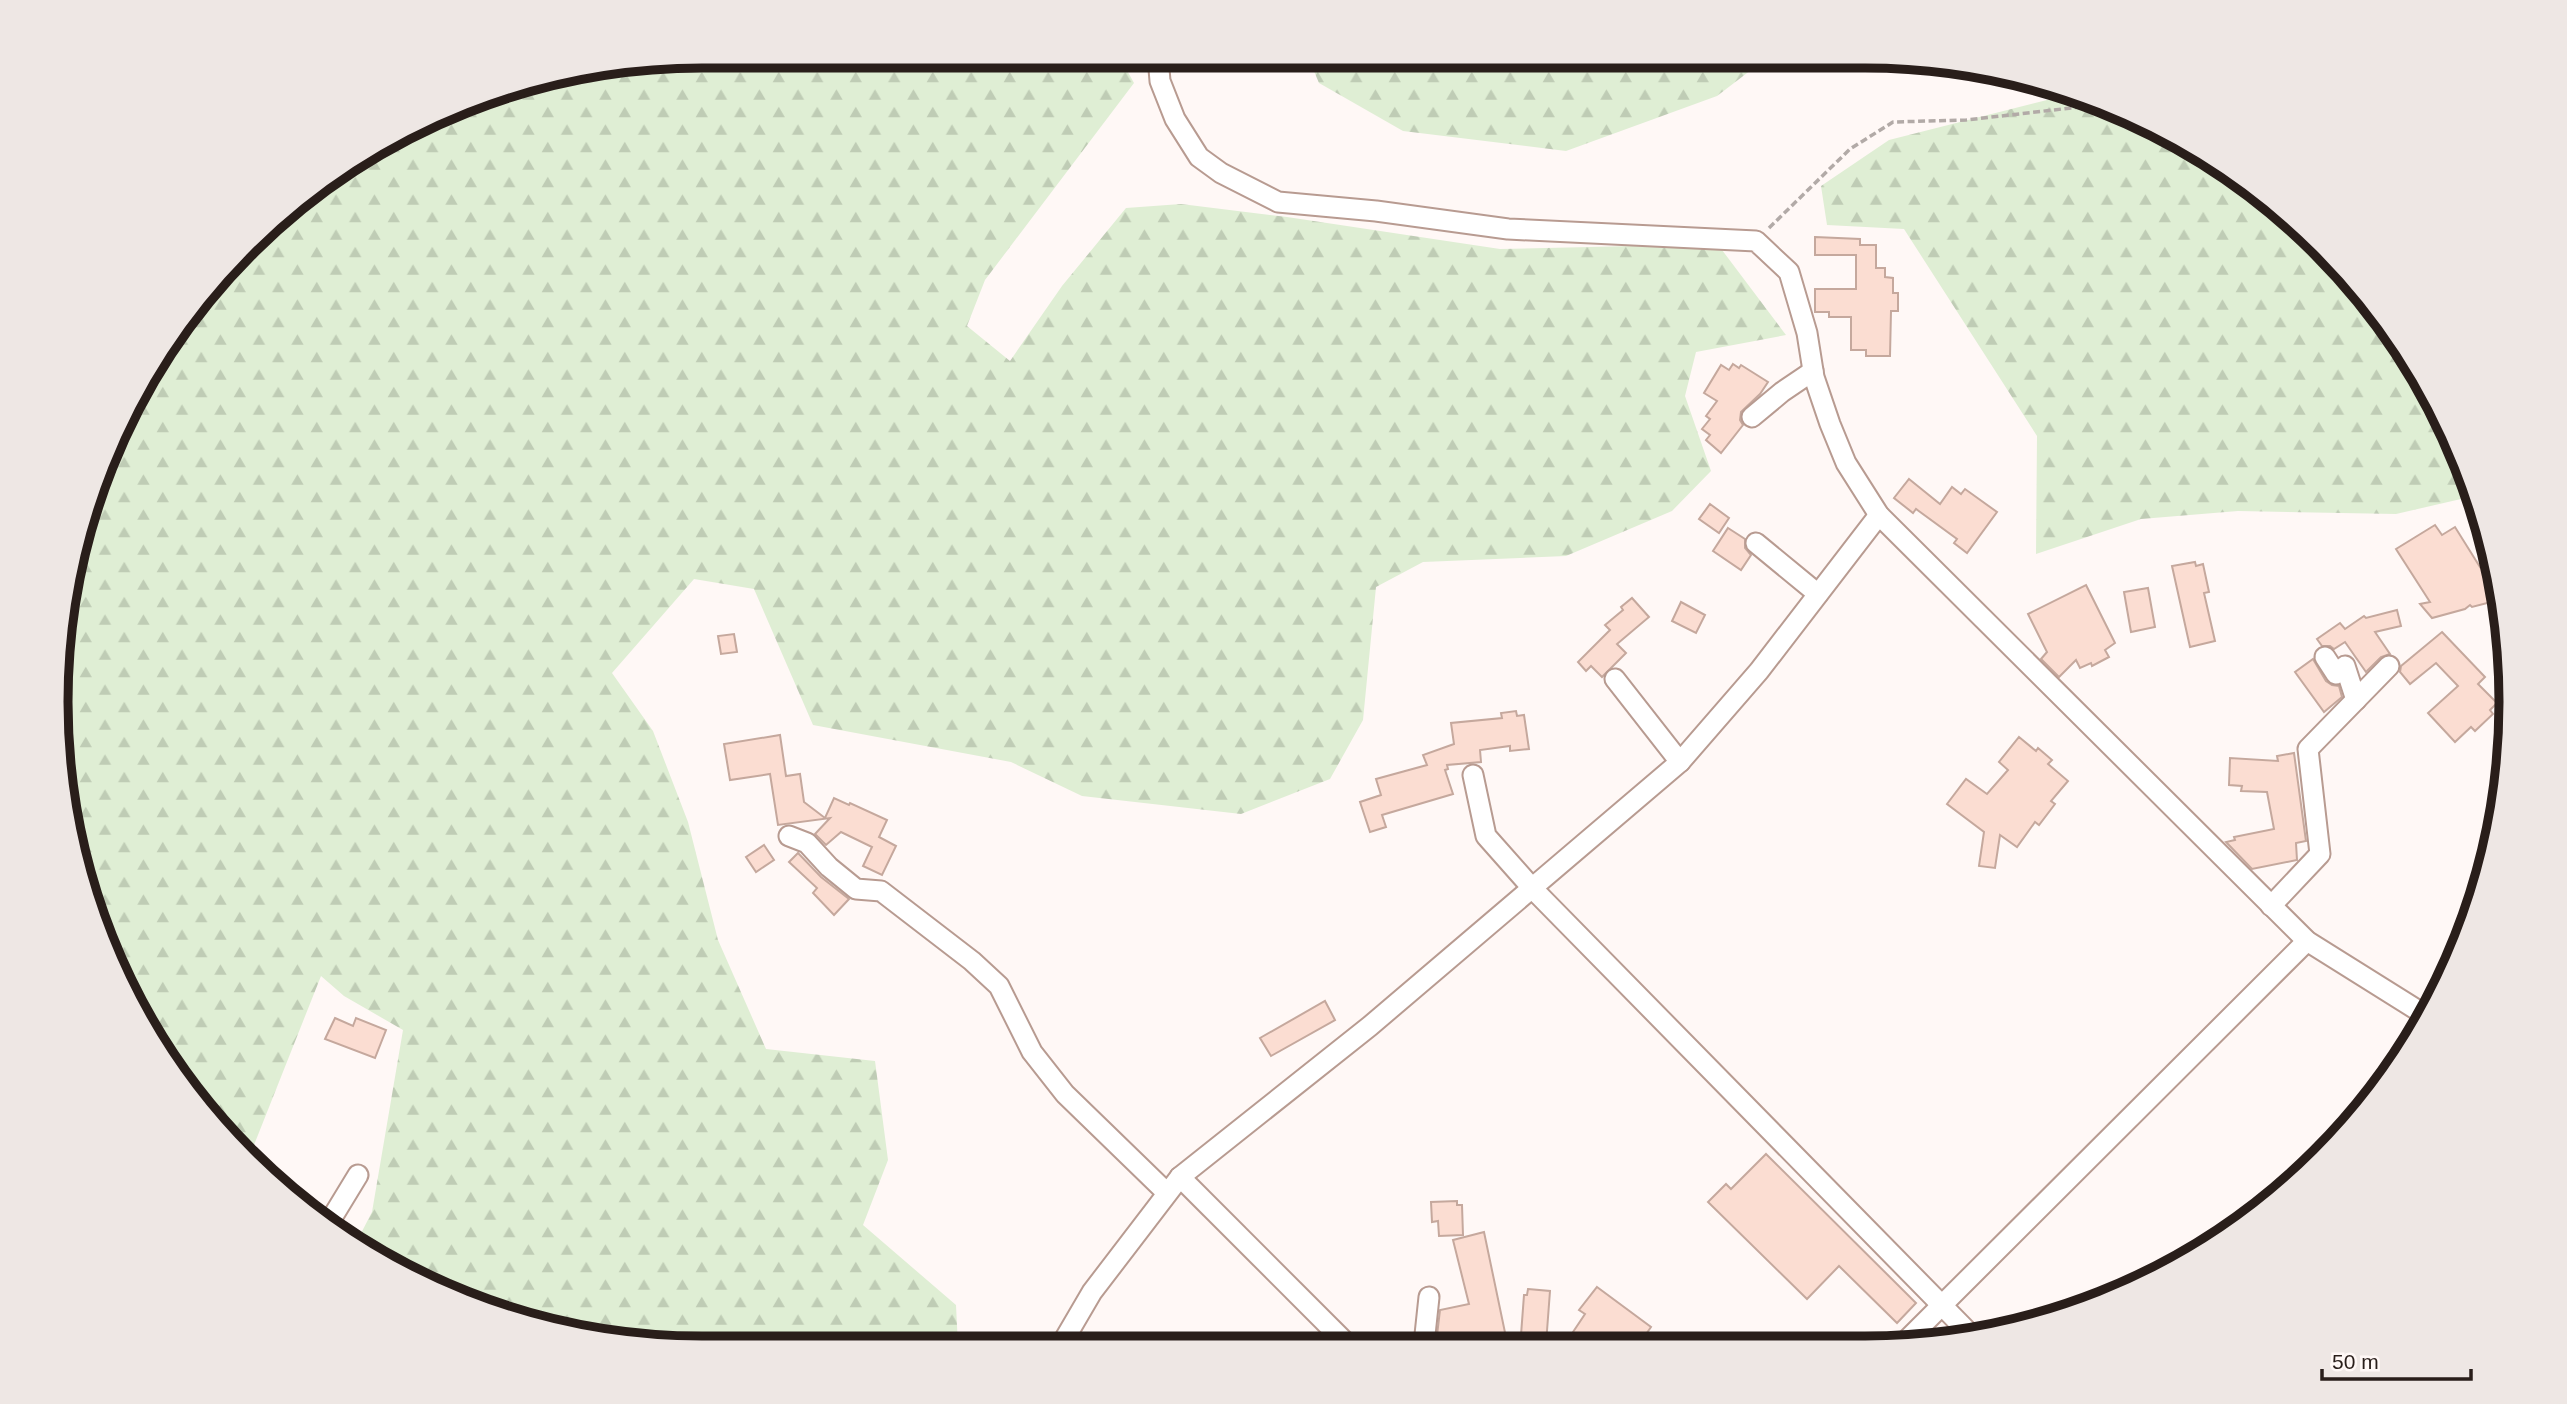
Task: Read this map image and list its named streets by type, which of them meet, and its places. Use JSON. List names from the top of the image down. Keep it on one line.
{"scale_bar":"50 m"}
